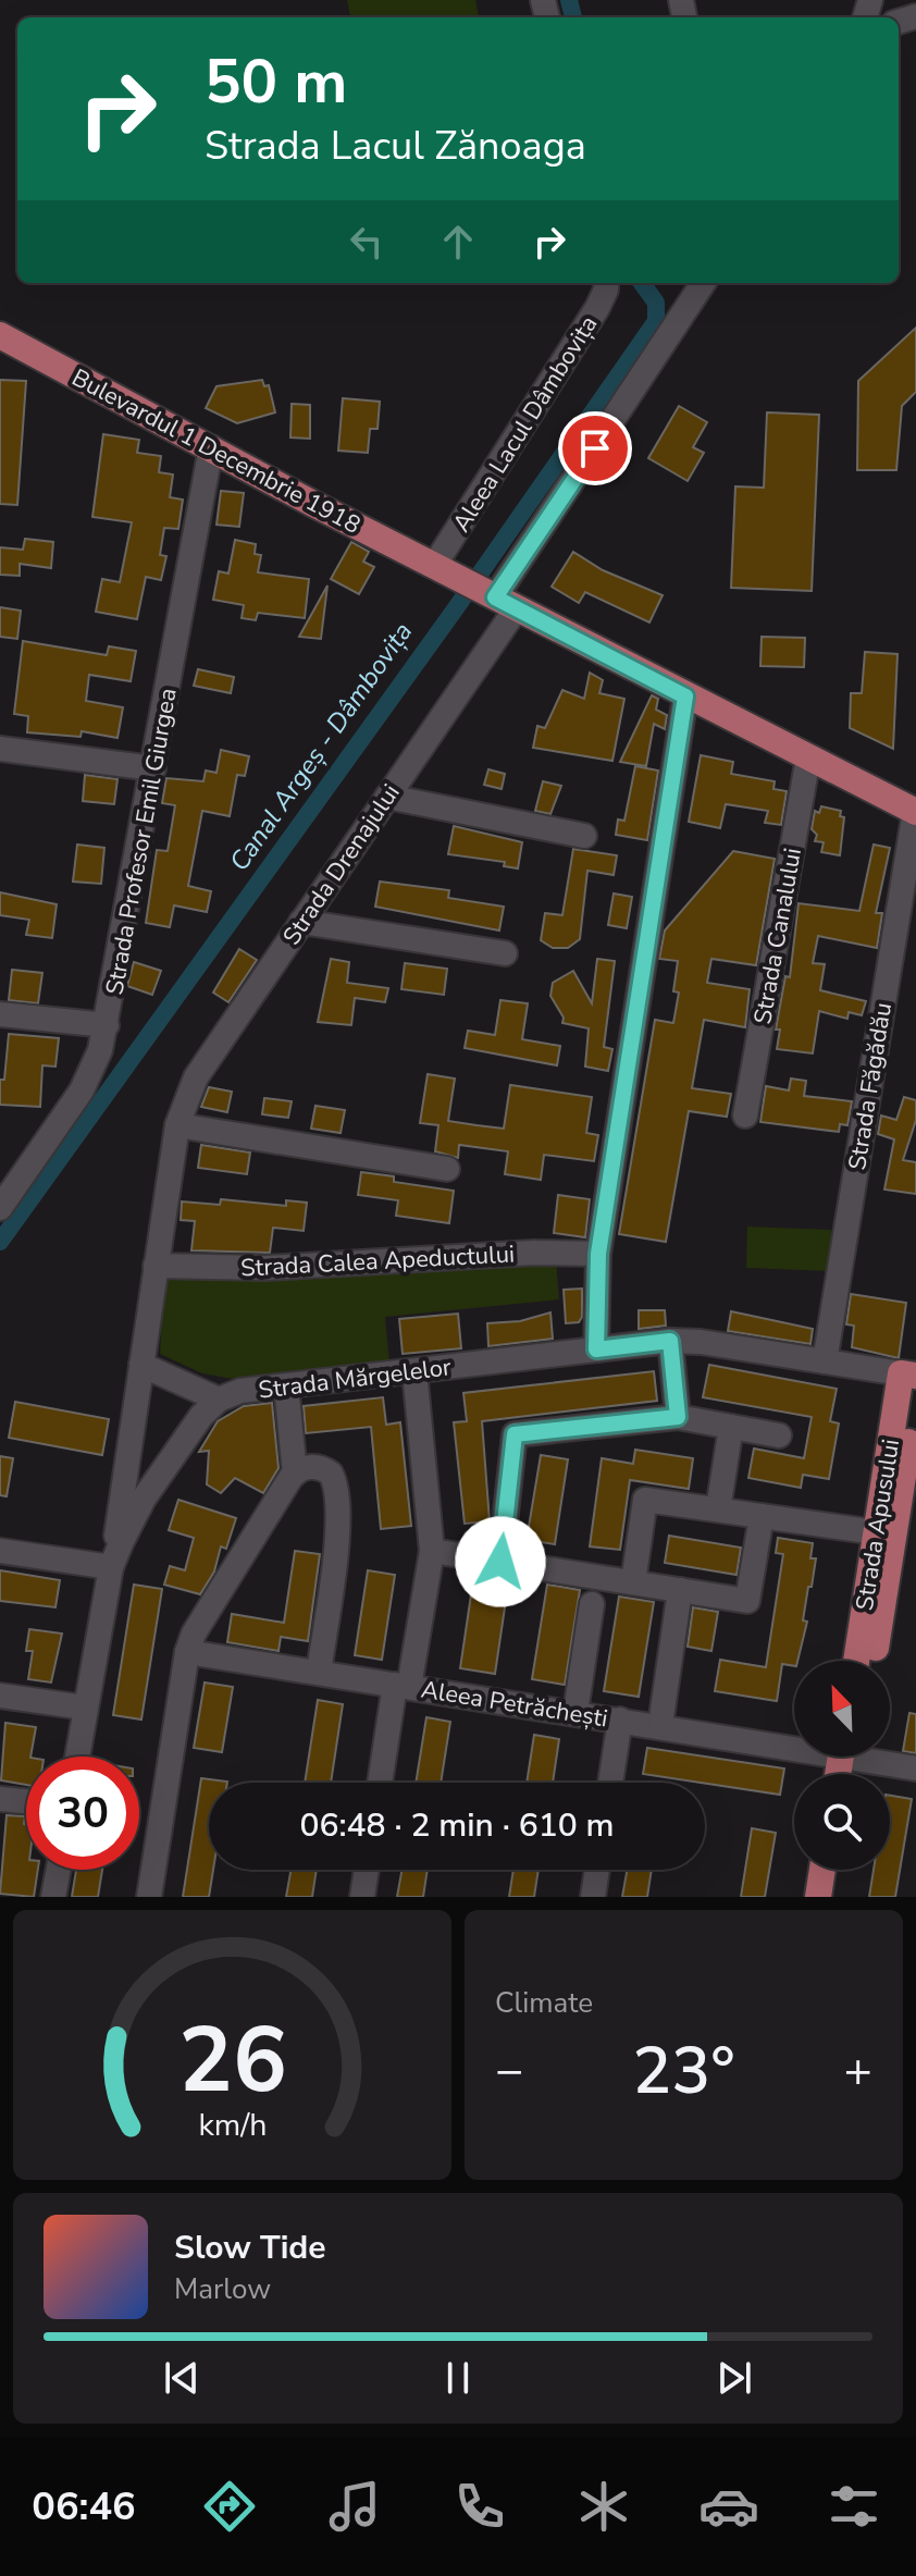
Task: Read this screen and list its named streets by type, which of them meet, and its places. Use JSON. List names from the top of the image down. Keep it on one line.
{"streets":{"main road":["Bulevardul 1 Decembrie 1918","Strada Apusului"],"street":["Aleea Lacul Dâmbovița","Strada Profesor Emil Giurgea","Strada Drenajului","Strada Canalului","Strada Făgădău","Strada Calea Apeductului","Strada Mărgelelor","Aleea Petrăchești"]},"crossings":[["Aleea Lacul Dâmbovița","Bulevardul 1 Decembrie 1918"],["Bulevardul 1 Decembrie 1918","Strada Profesor Emil Giurgea"],["Bulevardul 1 Decembrie 1918","Strada Drenajului"],["Bulevardul 1 Decembrie 1918","Strada Canalului"],["Bulevardul 1 Decembrie 1918","Strada Făgădău"],["Strada Drenajului","Strada Calea Apeductului"],["Strada Făgădău","Strada Mărgelelor"],["Strada Mărgelelor","Strada Apusului"]],"water":["Canal Argeș - Dâmbovița"],"north":"top left","page":{"turn":["50 m","Strada Lacul Zănoaga"],"limit":"30","trip":"06:48 · 2 min · 610 m","tile":"Climate","heat":["−","23°","+"],"song":["Slow Tide","Marlow"],"tabs":"06:46","gauge":["26","km/h"]}}
